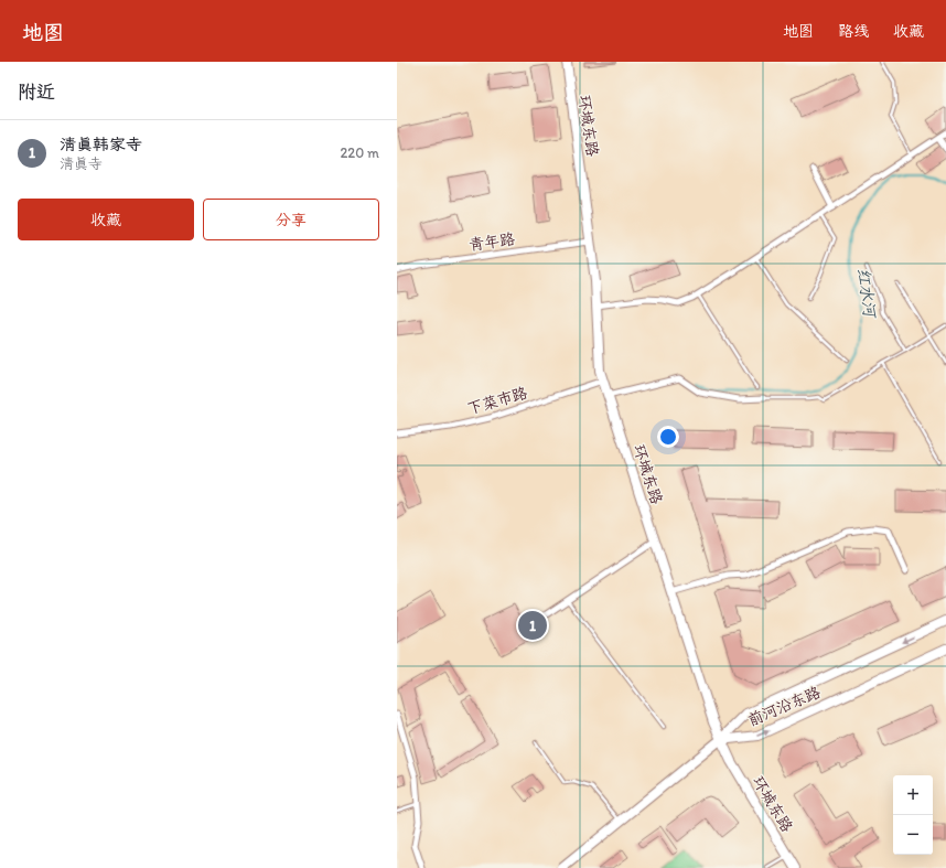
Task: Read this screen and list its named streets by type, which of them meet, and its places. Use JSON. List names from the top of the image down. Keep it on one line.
{"streets":{"main road":["环城东路","前河沿东路"],"street":["青年路","下菜市路"]},"crossings":[["环城东路","青年路"],["环城东路","下菜市路"],["环城东路","前河沿东路"]],"water":["红水河"],"page":{"header":"地图","nav":["地图","路线","收藏"],"heading":"附近","list":[{"mark":"1","name":"清真韩家寺","note":"清真寺","value":"220 m"}],"buttons":["收藏","分享"],"pins":"1","map_buttons":["+","−"]}}
